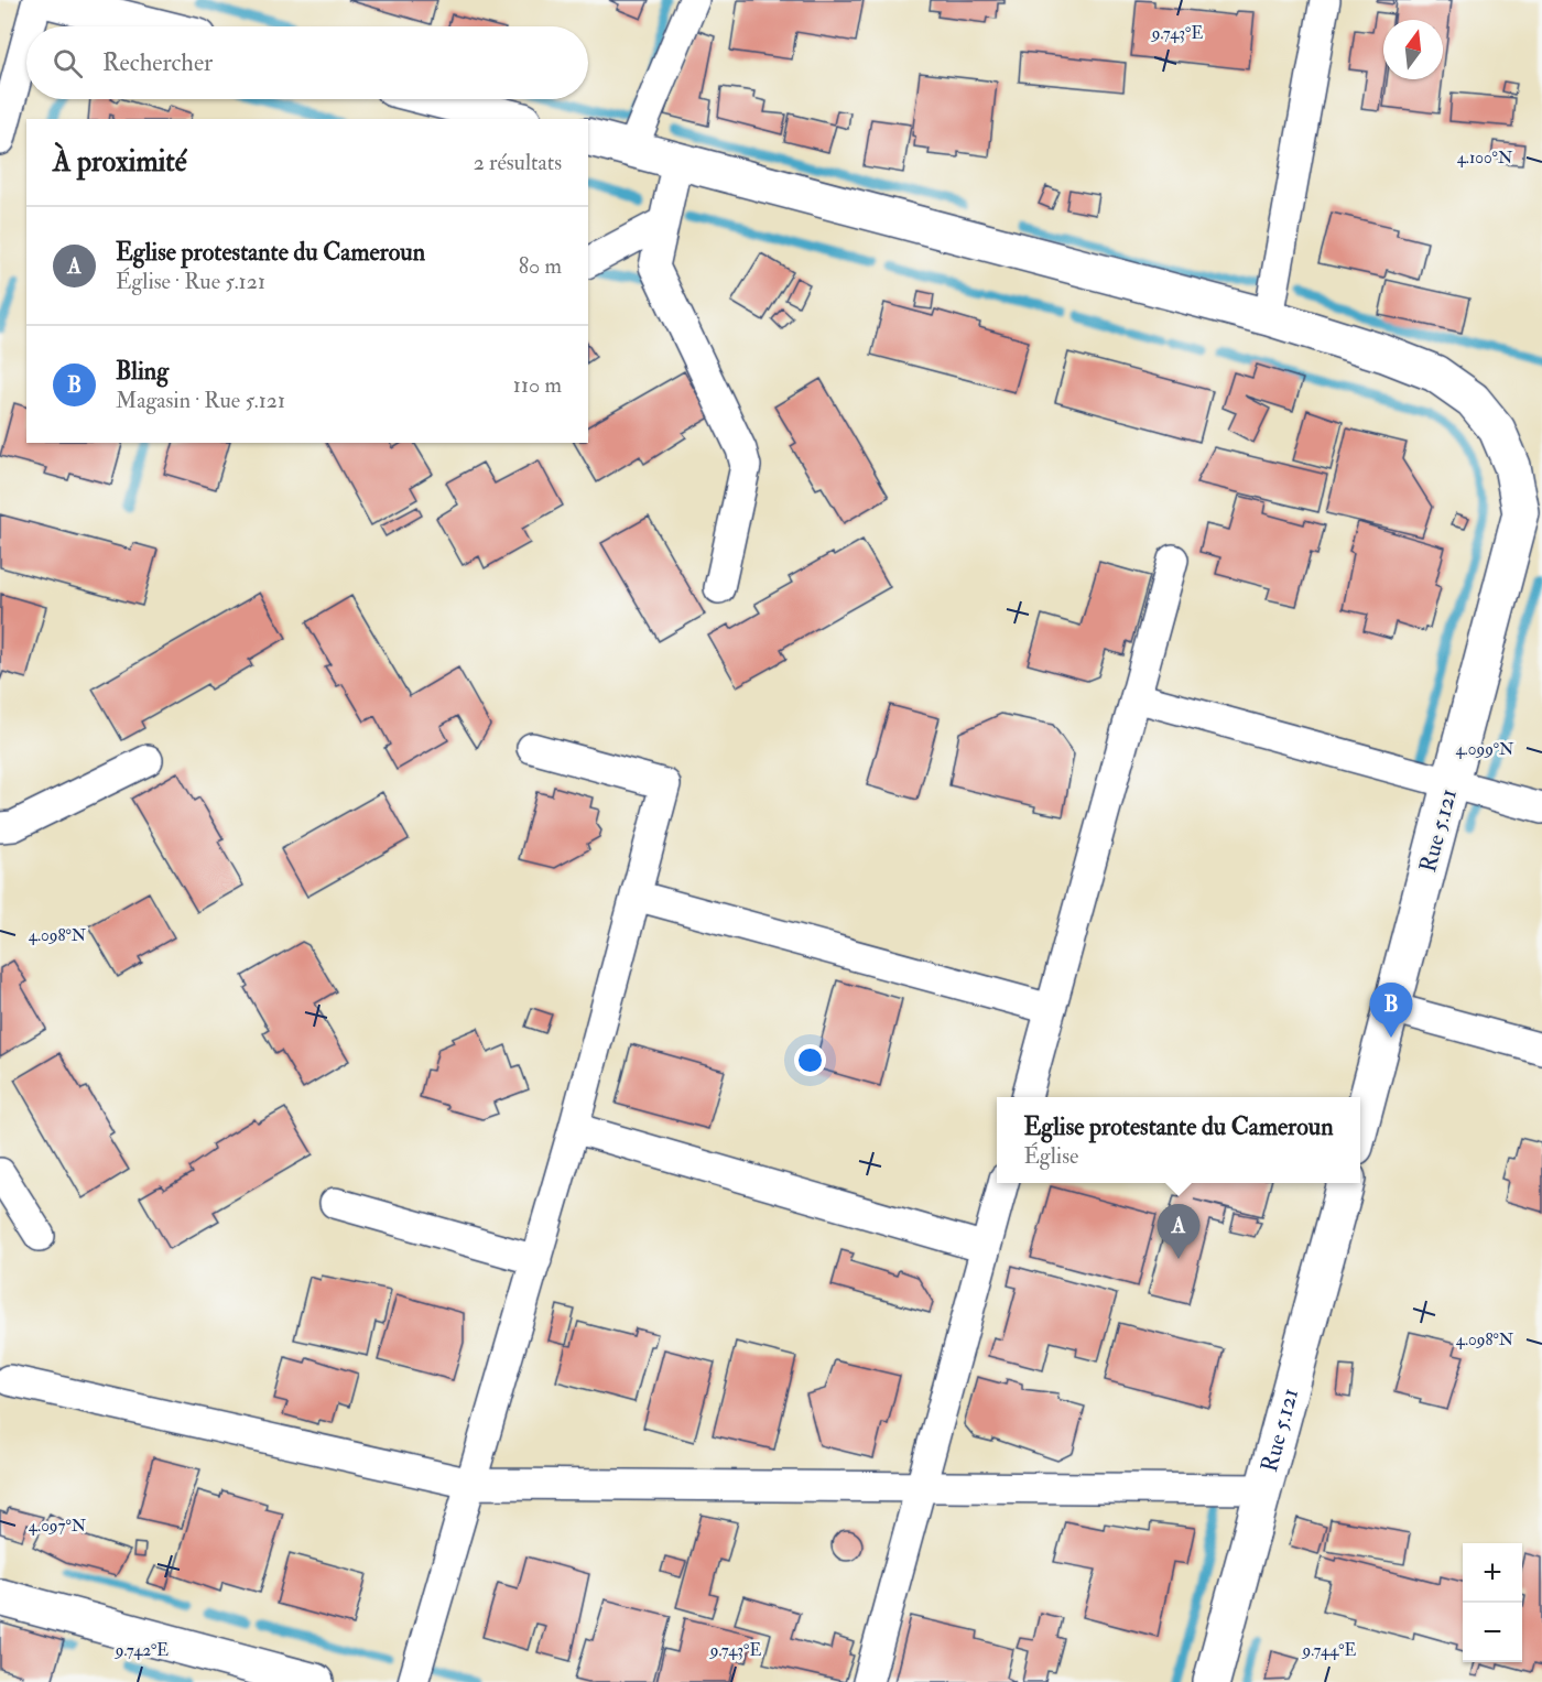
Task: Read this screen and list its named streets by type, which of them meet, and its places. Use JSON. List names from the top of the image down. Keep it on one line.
{"streets":{"street":["Rue 5.121"]},"north":"top","page":{"search":"Rechercher","heading":["À proximité","2 résultats"],"list":[{"mark":"A","name":"Eglise protestante du Cameroun","note":"Église · Rue 5.121","value":"80 m"},{"mark":"B","name":"Bling","note":"Magasin · Rue 5.121","value":"110 m"}],"pins":["B","A"],"popup":["Eglise protestante du Cameroun","Église"],"map_buttons":["+","−"]},"coordinates":["9.743°E","4.100°N","4.099°N","4.098°N","4.097°N","9.742°E","9.744°E"]}
